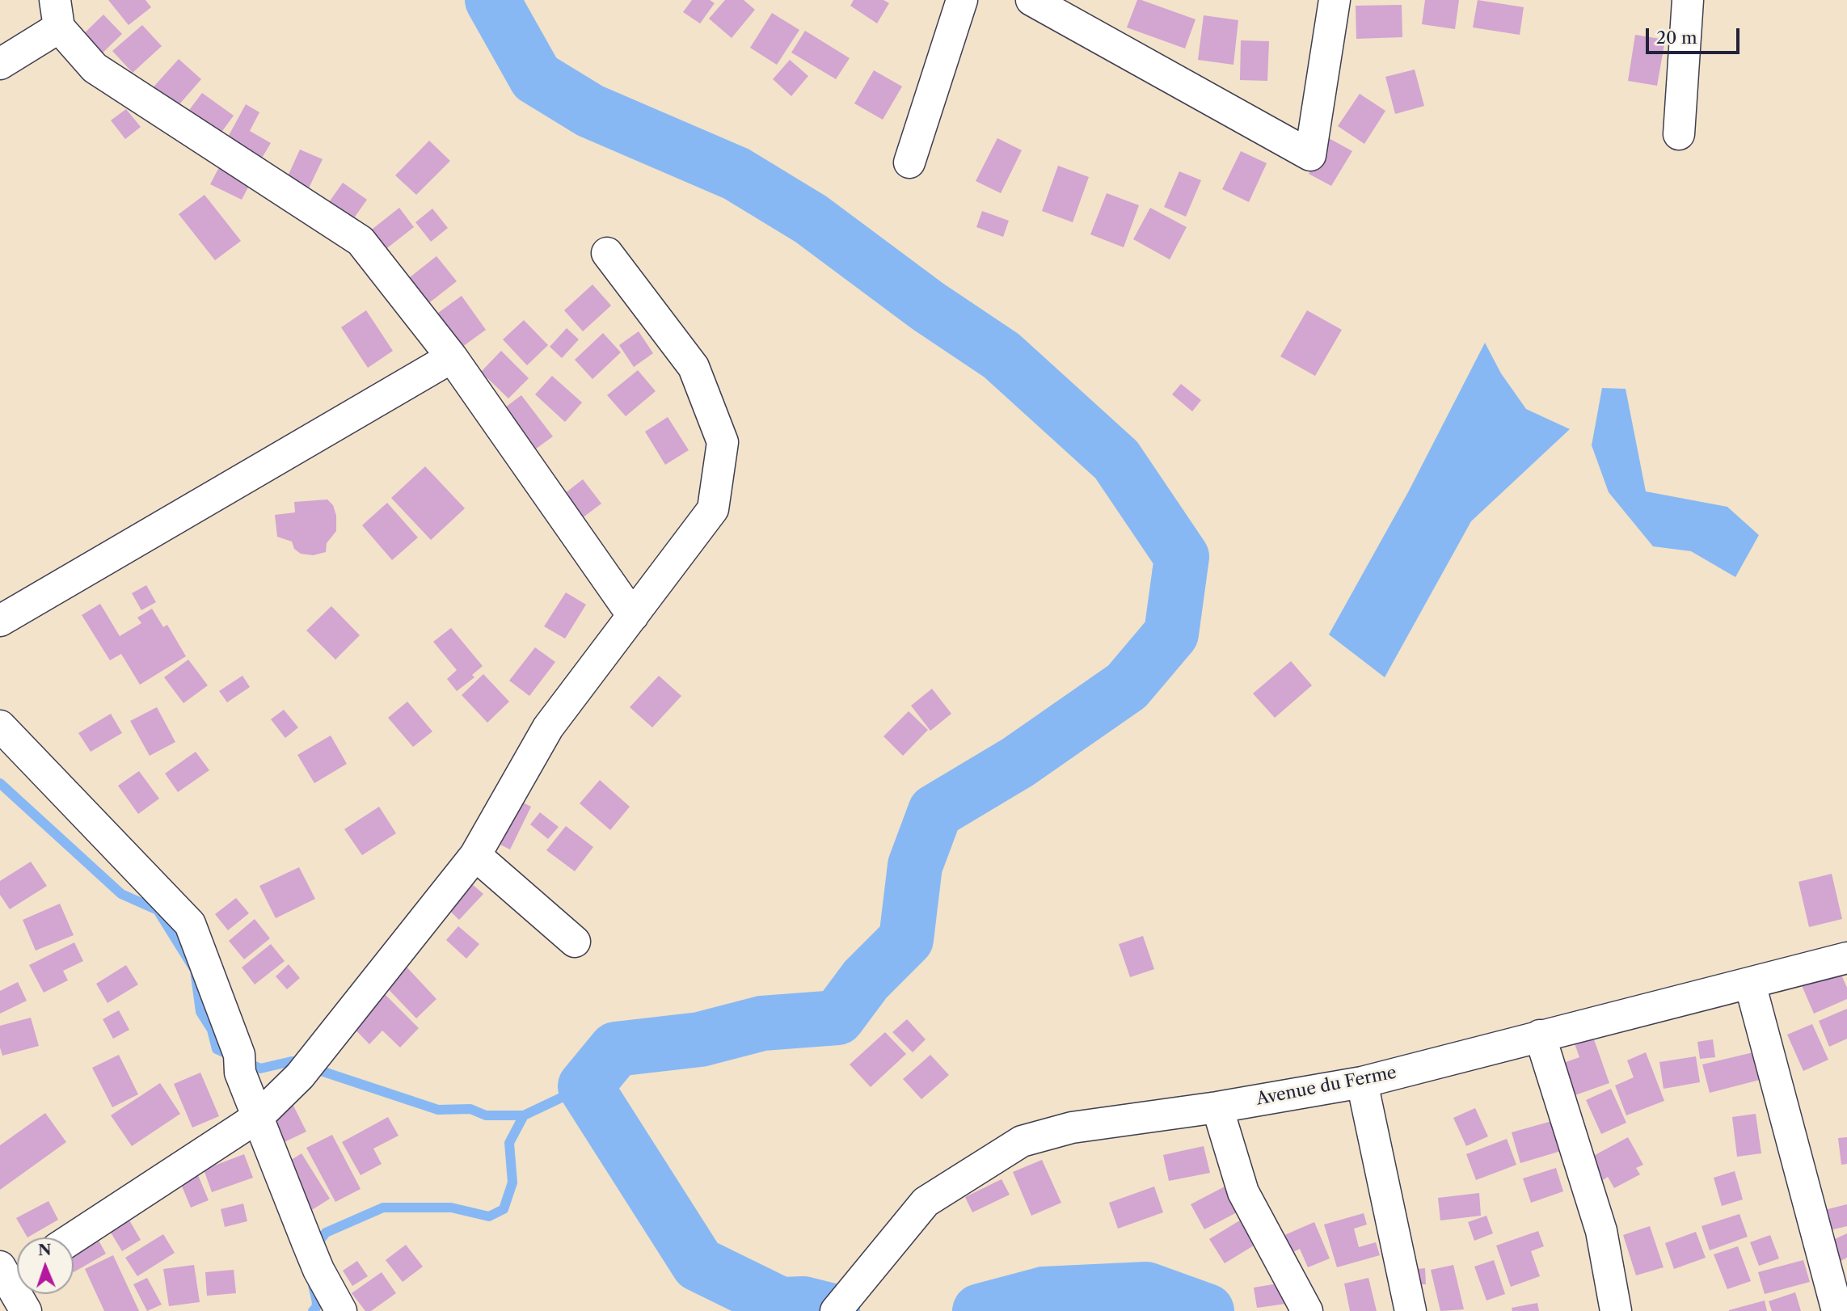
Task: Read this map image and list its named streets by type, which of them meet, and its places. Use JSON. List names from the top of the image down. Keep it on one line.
{"streets":{"street":["Avenue du Ferme"]},"scale_bar":"20 m","north":"top"}
